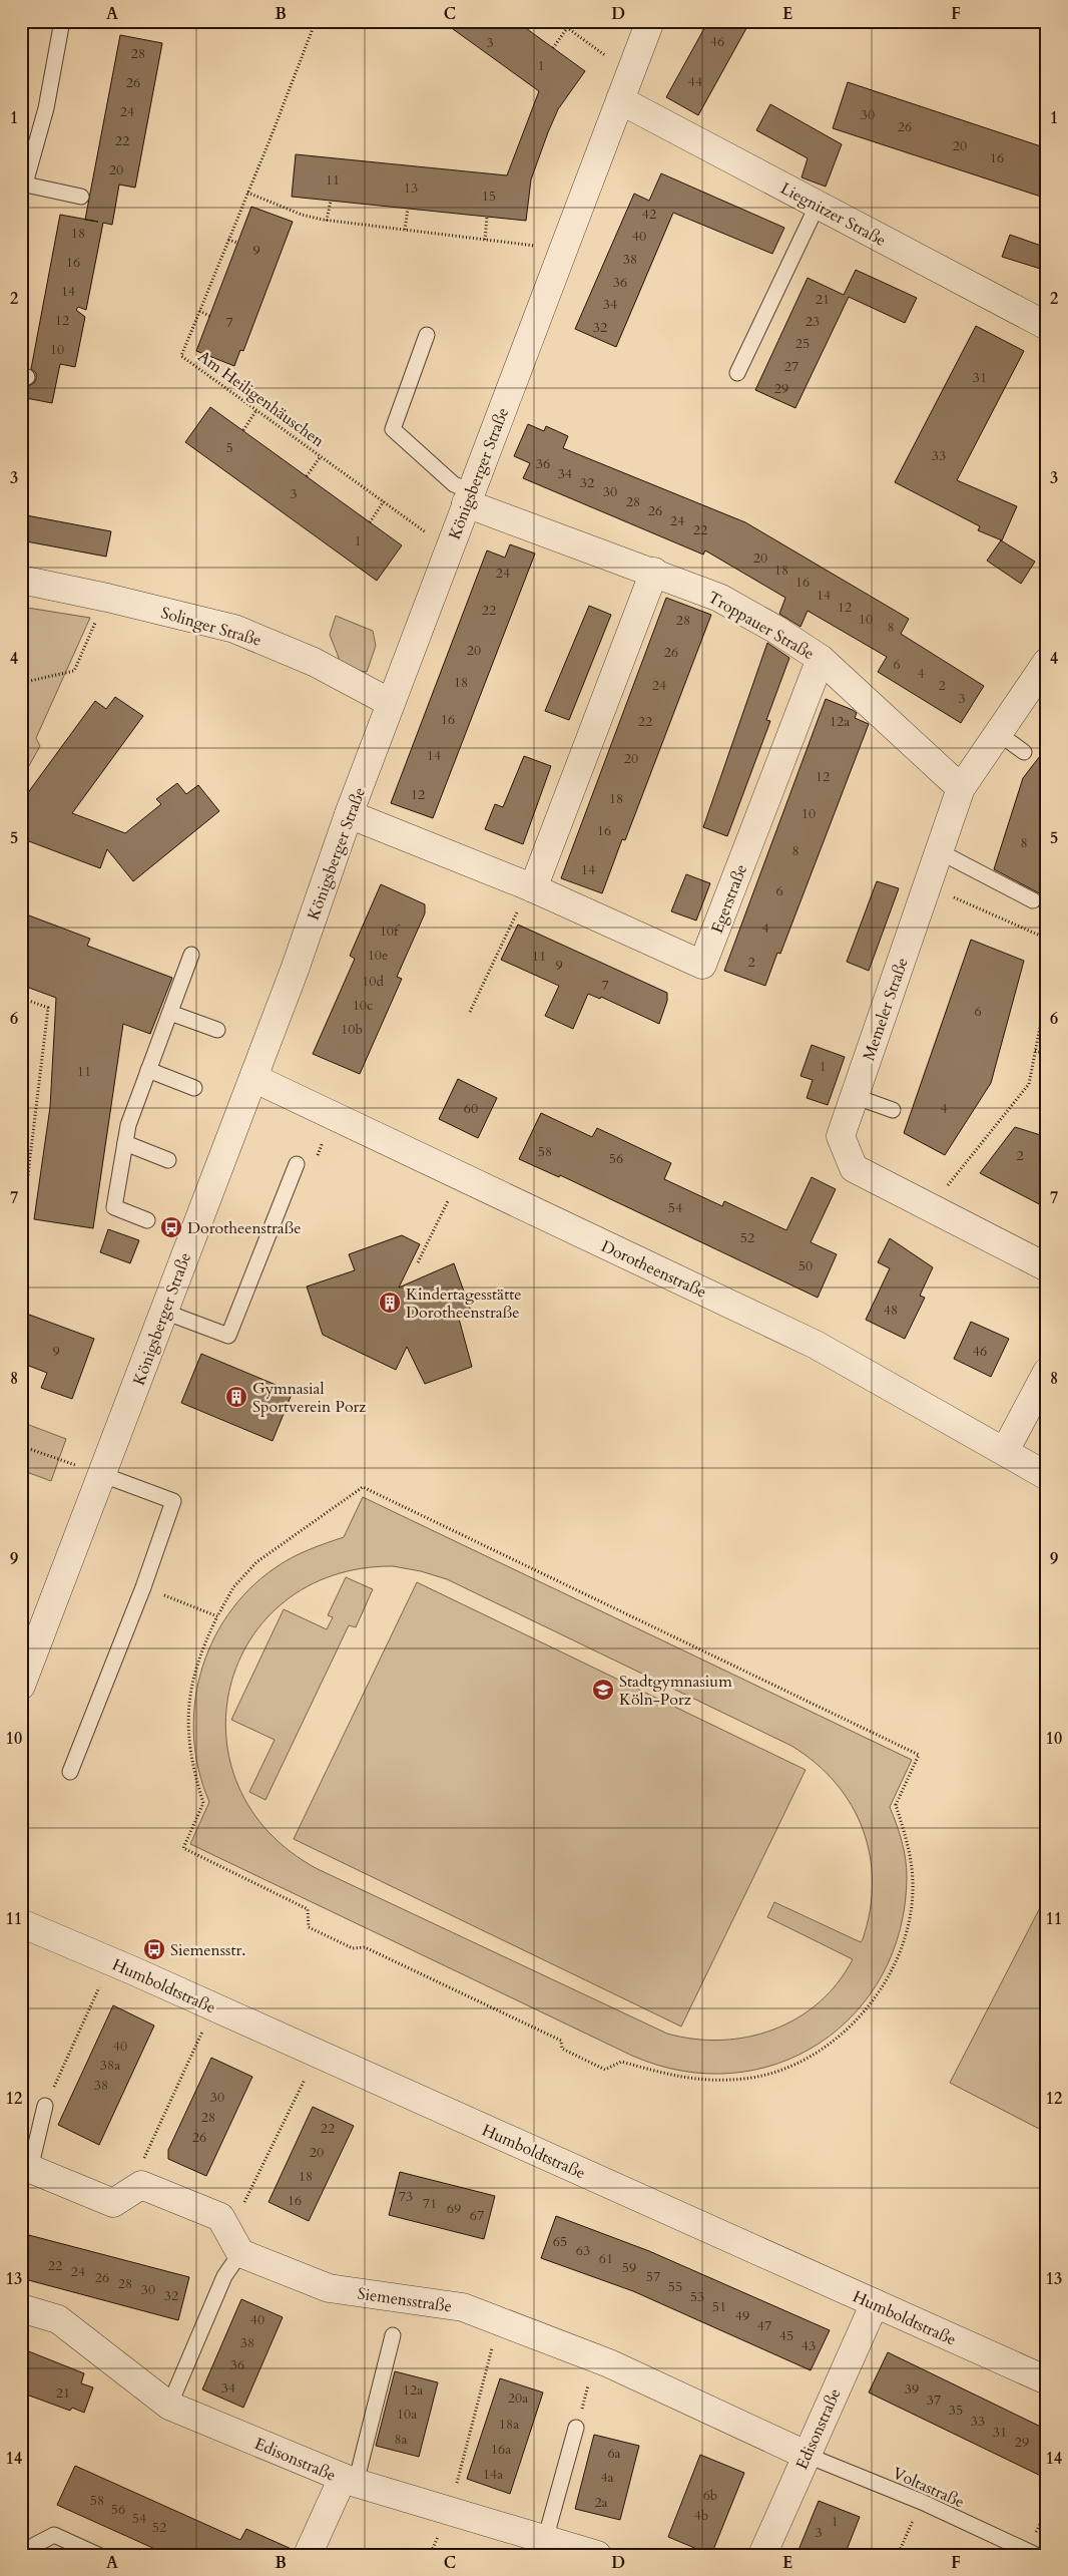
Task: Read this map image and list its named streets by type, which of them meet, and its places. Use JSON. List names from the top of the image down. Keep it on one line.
{"streets":{"street":["Liegnitzer Straße","Königsberger Straße","Troppauer Straße","Solinger Straße","Egerstraße","Memeler Straße","Dorotheenstraße","Humboldtstraße","Siemensstraße","Edisonstraße"],"lane":["Voltastraße"],"path":["Am Heiligenhäuschen"]},"crossings":[["Liegnitzer Straße","Königsberger Straße"],["Am Heiligenhäuschen","Königsberger Straße"],["Königsberger Straße","Troppauer Straße"],["Königsberger Straße","Solinger Straße"],["Königsberger Straße","Egerstraße"],["Königsberger Straße","Dorotheenstraße"],["Troppauer Straße","Egerstraße"],["Troppauer Straße","Memeler Straße"],["Humboldtstraße","Edisonstraße"],["Siemensstraße","Edisonstraße"],["Siemensstraße","Voltastraße"],["Edisonstraße","Voltastraße"]],"places":{"bus stop":["Dorotheenstraße","Siemensstr."],"building":["Kindertagesstätte Dorotheenstraße","Gymnasial Sportverein Porz"],"school or university":["Stadtgymnasium Köln-Porz"]},"house_numbers":["46","3","28","1","44","26","24","30","26","22","20","16","20","11","13","15","42","18","40","9","38","16","36","14","21","34","12","23","7","32","25","10","27","31","29","5","33","36","34","32","30","3","28","26","24","22","1","20","18","24","16","14","12","22","10","28","8","20","26","6","4","18","24","2","3","16","22","12a","14","20","12","12","18","10","16","8","8","14","6","4","10f","10e","11","2","9","10d","7","10c","6","10b","1","11","60","4","58","2","56","54","52","50","48","9","46","40","38a","38","30","28","22","26","20","18","73","16","71","69","67","65","63","61","22","59","24","57","26","28","55","30","32","53","51","49","40","47","45","38","43","36","34","39","12a","21","20a","37","35","10a","33","18a","31","8a","29","16a","6a","14a","4a","6b","58","2a","56","4b","54","1","52","3"],"grid":{"columns":["A","B","C","D","E","F"],"rows":["1","2","3","4","5","6","7","8","9","10","11","12","13","14"]}}
